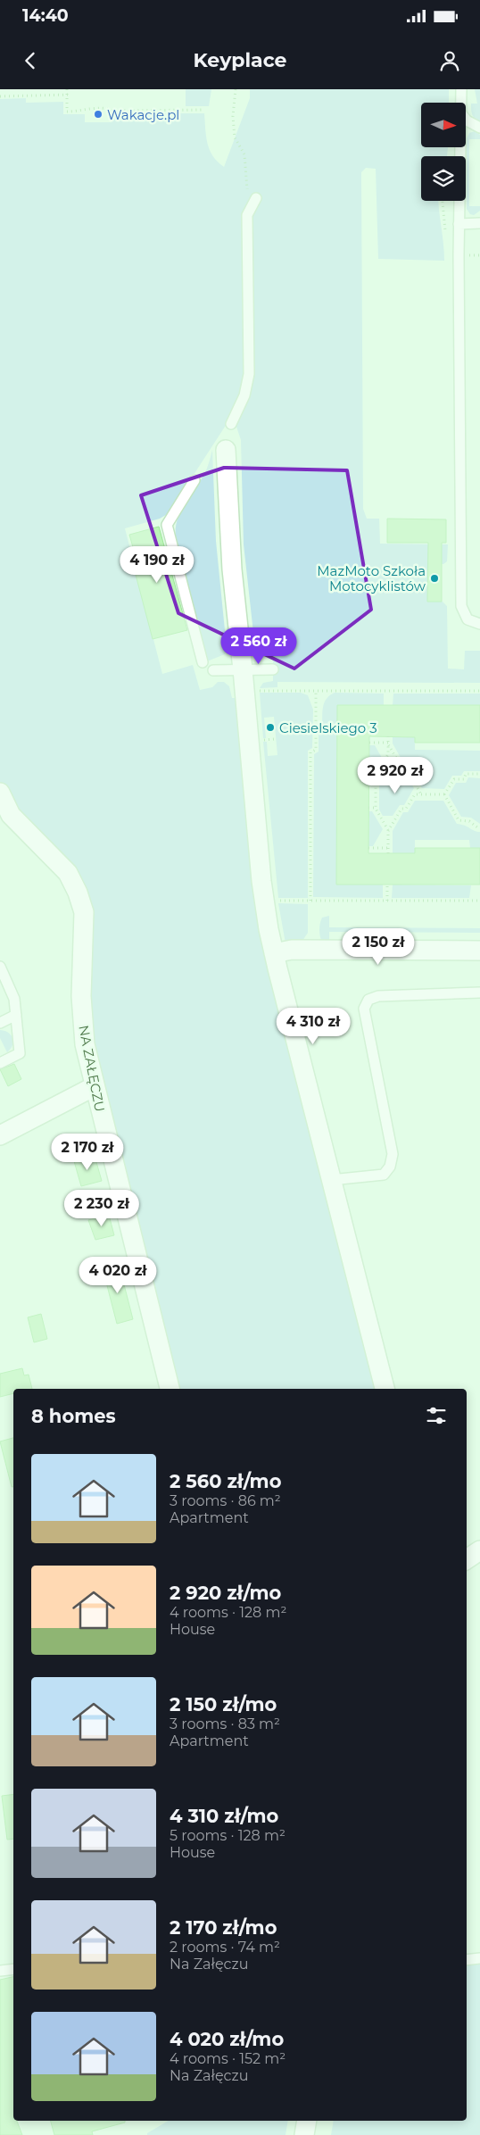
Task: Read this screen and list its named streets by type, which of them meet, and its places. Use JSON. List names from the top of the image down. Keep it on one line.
{"streets":{"street":["NA ZAŁĘCZU"]},"places":["Wakacje.pl","MazMoto Szkoła Motocyklistów","Ciesielskiego 3"],"north":"right","page":{"status":"14:40","header":"Keyplace","price":["4 190 zł","2 560 zł","2 920 zł","2 150 zł","4 310 zł","2 170 zł","2 230 zł","4 020 zł"],"heading":"8 homes","list":[{"name":"2 560 zł/mo","note":"3 rooms · 86 m² · Apartment"},{"name":"2 920 zł/mo","note":"4 rooms · 128 m² · House"},{"name":"2 150 zł/mo","note":"3 rooms · 83 m² · Apartment"},{"name":"4 310 zł/mo","note":"5 rooms · 128 m² · House"},{"name":"2 170 zł/mo","note":"2 rooms · 74 m² · Na Załęczu"},{"name":"4 020 zł/mo","note":"4 rooms · 152 m² · Na Załęczu"}]}}
